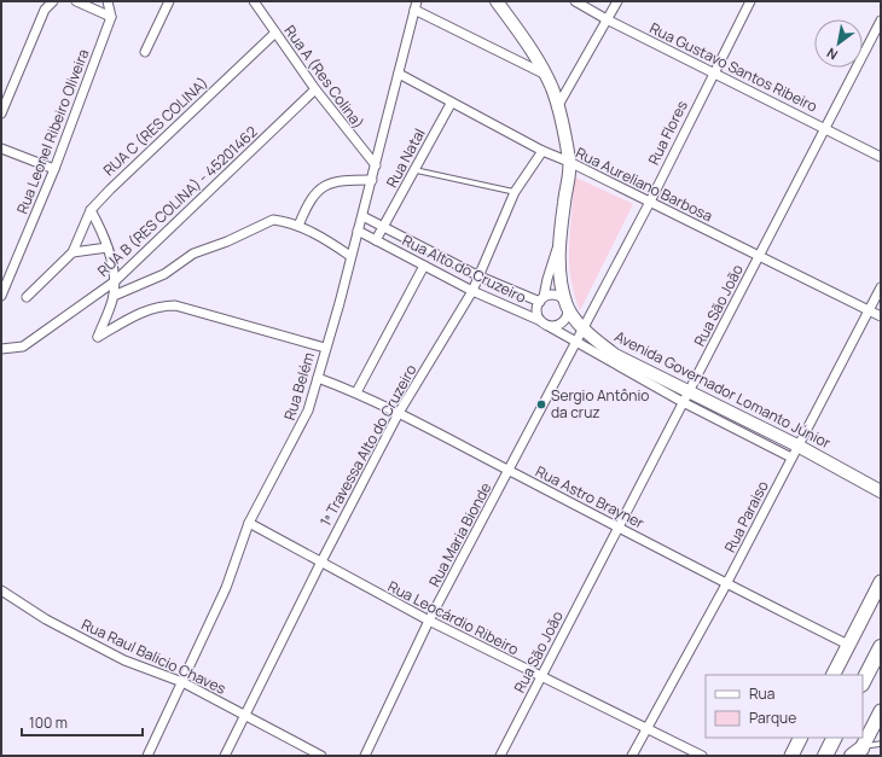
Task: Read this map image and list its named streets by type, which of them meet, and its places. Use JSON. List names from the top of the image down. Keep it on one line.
{"streets":{"main road":["Avenida Governador Lomanto Júnior"],"street":["Rua Gustavo Santos Ribeiro","Rua A (Res Colina)","RUA C (RES COLINA)","Rua Leonel Ribeiro Oliveira","Rua Flores","Rua Natal","Rua Aureliano Barbosa","RUA B (RES COLINA) - 45201462","Rua Alto do Cruzeiro","Rua São João","Rua Belém","1ª Travessa Alto do Cruzeiro","Rua Astro Brayner","Rua Paraiso","Rua Maria Bionde","Rua Leocárdio Ribeiro","Rua Raul Balicio Chaves"]},"crossings":[["Rua Gustavo Santos Ribeiro","Rua Flores"],["Rua Gustavo Santos Ribeiro","Rua São João"],["Rua A (Res Colina)","RUA C (RES COLINA)"],["Rua A (Res Colina)","RUA B (RES COLINA) - 45201462"],["Rua A (Res Colina)","Rua Belém"],["Rua Flores","Rua Aureliano Barbosa"],["Rua Flores","Avenida Governador Lomanto Júnior"],["Rua Flores","Rua Maria Bionde"],["Rua Natal","Rua Aureliano Barbosa"],["Rua Natal","Rua Alto do Cruzeiro"],["Rua Aureliano Barbosa","Rua São João"],["Rua Aureliano Barbosa","Rua Belém"],["Rua Aureliano Barbosa","Avenida Governador Lomanto Júnior"],["Rua Aureliano Barbosa","1ª Travessa Alto do Cruzeiro"],["Rua Aureliano Barbosa","Rua Paraiso"],["Rua Alto do Cruzeiro","Rua São João"],["Rua Alto do Cruzeiro","Rua Belém"],["Rua Alto do Cruzeiro","Avenida Governador Lomanto Júnior"],["Rua Alto do Cruzeiro","1ª Travessa Alto do Cruzeiro"],["Rua Alto do Cruzeiro","Rua Paraiso"],["Rua Alto do Cruzeiro","Rua Maria Bionde"],["Rua São João","Avenida Governador Lomanto Júnior"],["Rua São João","Rua Astro Brayner"],["Rua São João","Rua Leocárdio Ribeiro"],["Rua Belém","Rua Astro Brayner"],["Rua Belém","Rua Leocárdio Ribeiro"],["Rua Belém","Rua Raul Balicio Chaves"],["Avenida Governador Lomanto Júnior","Rua Paraiso"],["Avenida Governador Lomanto Júnior","Rua Maria Bionde"],["1ª Travessa Alto do Cruzeiro","Rua Astro Brayner"],["1ª Travessa Alto do Cruzeiro","Rua Leocárdio Ribeiro"],["1ª Travessa Alto do Cruzeiro","Rua Raul Balicio Chaves"],["Rua Astro Brayner","Rua Paraiso"],["Rua Astro Brayner","Rua Maria Bionde"],["Rua Paraiso","Rua Leocárdio Ribeiro"],["Rua Maria Bionde","Rua Leocárdio Ribeiro"]],"places":["Sergio Antônio da cruz"],"legend":["Rua","Parque"],"scale_bar":"100 m","north":"bottom left"}
